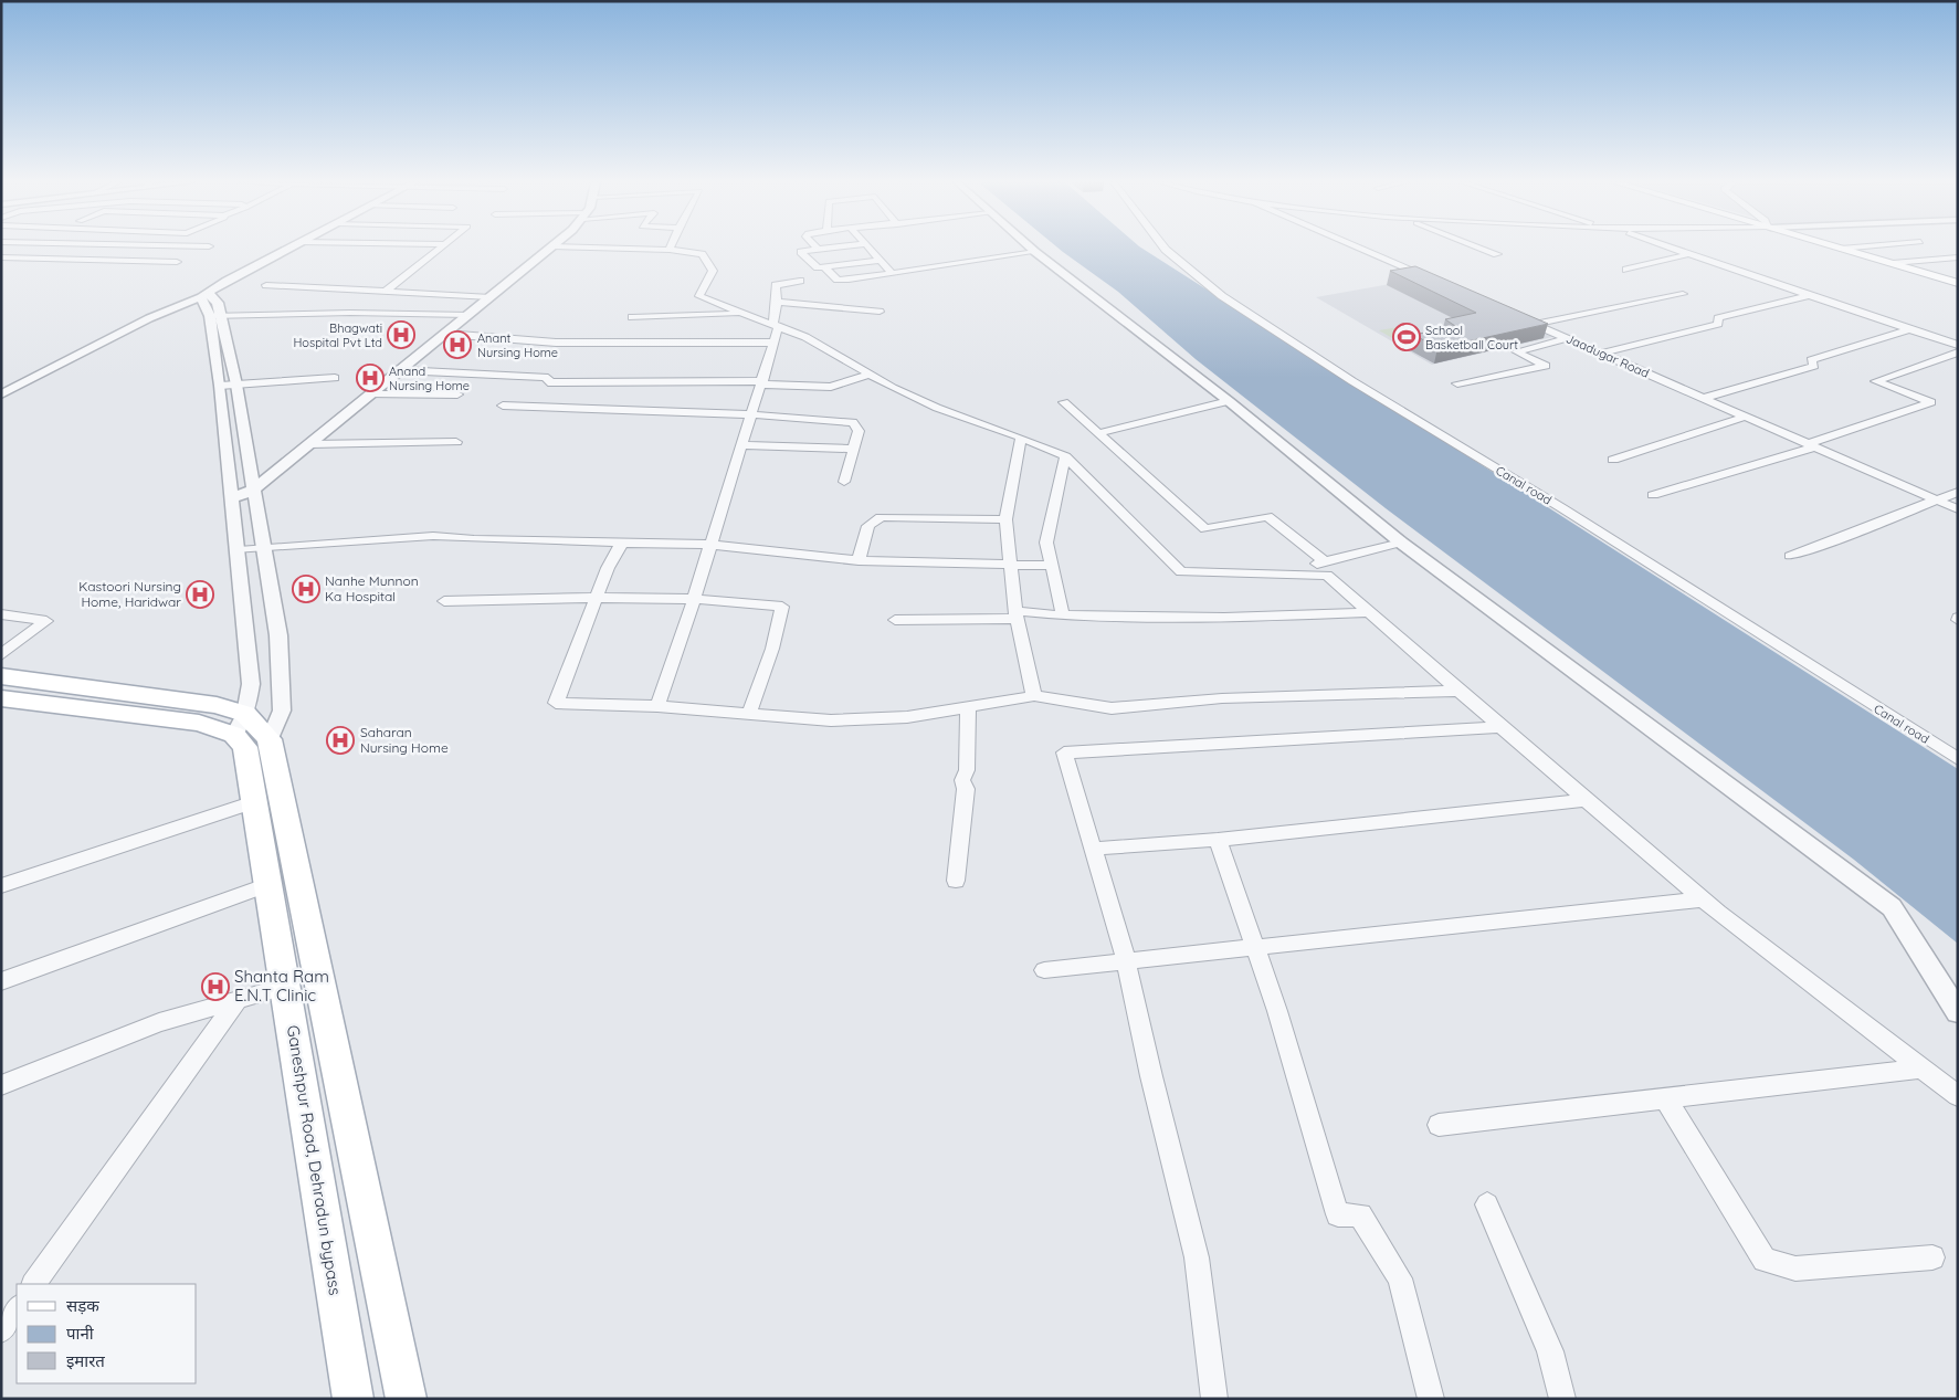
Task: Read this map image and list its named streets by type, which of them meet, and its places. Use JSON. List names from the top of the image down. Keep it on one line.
{"streets":{"main road":["Ganeshpur Road, Dehradun bypass"],"street":["Jaadugar Road","Canal road"]},"places":{"hospital":["Bhagwati Hospital Pvt Ltd","Anant Nursing Home","Anand Nursing Home","Nanhe Munnon Ka Hospital","Kastoori Nursing Home, Haridwar","Saharan Nursing Home","Shanta Ram E.N.T Clinic"],"sports":["School Basketball Court"]},"legend":["सड़क","पानी","इमारत"]}
